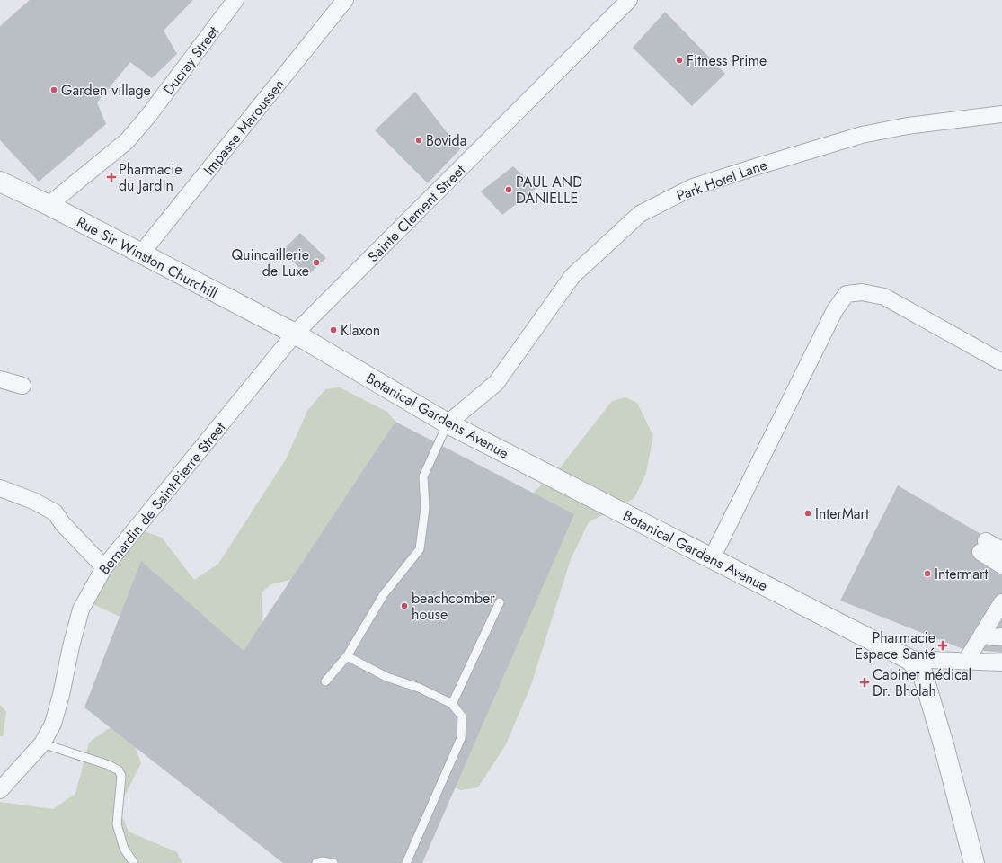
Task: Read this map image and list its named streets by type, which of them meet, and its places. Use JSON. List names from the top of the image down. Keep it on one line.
{"streets":{"street":["Ducray Street","Impasse Maroussen","Park Hotel Lane","Sainte Clement Street","Rue Sir Winston Churchill","Botanical Gardens Avenue","Bernardin de Saint-Pierre Street"]},"crossings":[["Ducray Street","Rue Sir Winston Churchill"],["Impasse Maroussen","Rue Sir Winston Churchill"],["Park Hotel Lane","Botanical Gardens Avenue"],["Sainte Clement Street","Rue Sir Winston Churchill"],["Sainte Clement Street","Botanical Gardens Avenue"],["Sainte Clement Street","Bernardin de Saint-Pierre Street"],["Rue Sir Winston Churchill","Botanical Gardens Avenue"],["Rue Sir Winston Churchill","Bernardin de Saint-Pierre Street"],["Botanical Gardens Avenue","Bernardin de Saint-Pierre Street"]],"places":{"other":["Fitness Prime","Garden village","Bovida","PAUL AND DANIELLE","Quincaillerie de Luxe","Klaxon","InterMart","Intermart","beachcomber house"],"health":["Pharmacie du Jardin","Pharmacie Espace Santé","Cabinet médical Dr. Bholah"]}}
